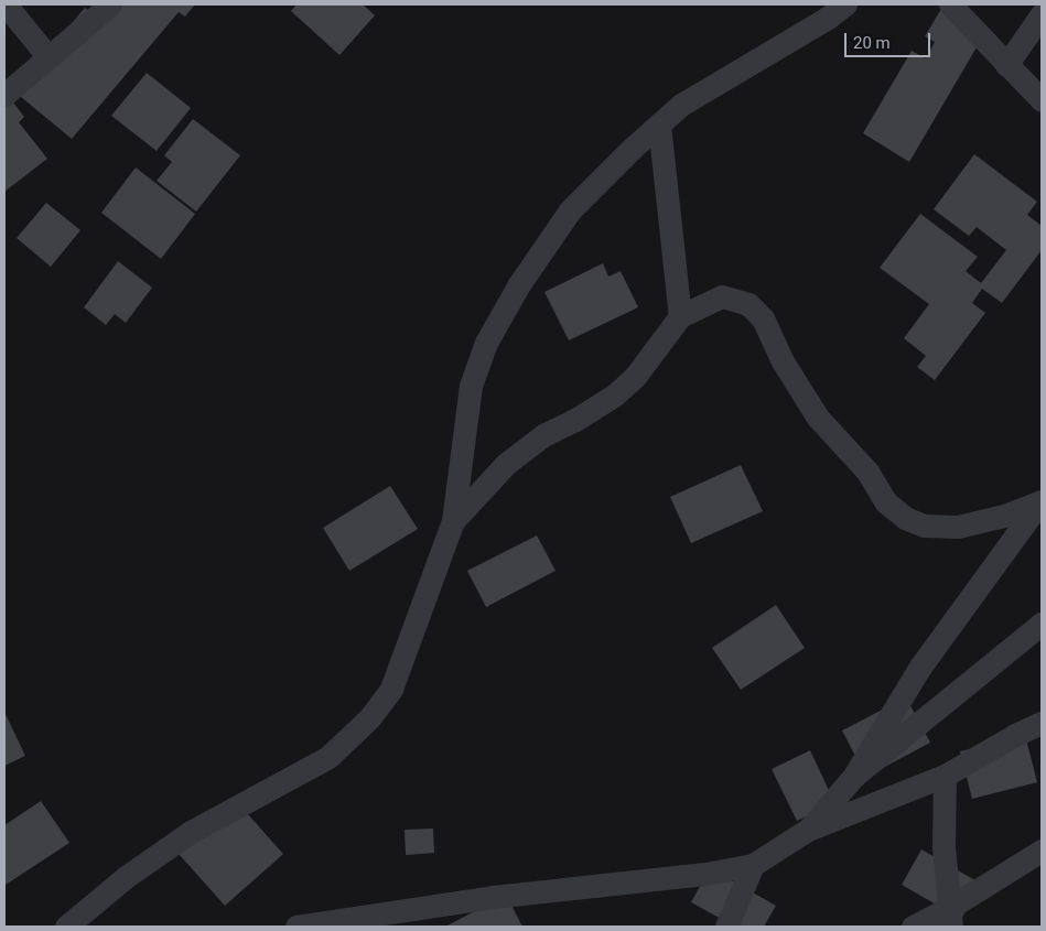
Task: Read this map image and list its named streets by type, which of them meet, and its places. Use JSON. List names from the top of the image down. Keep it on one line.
{"scale_bar":"20 m"}
